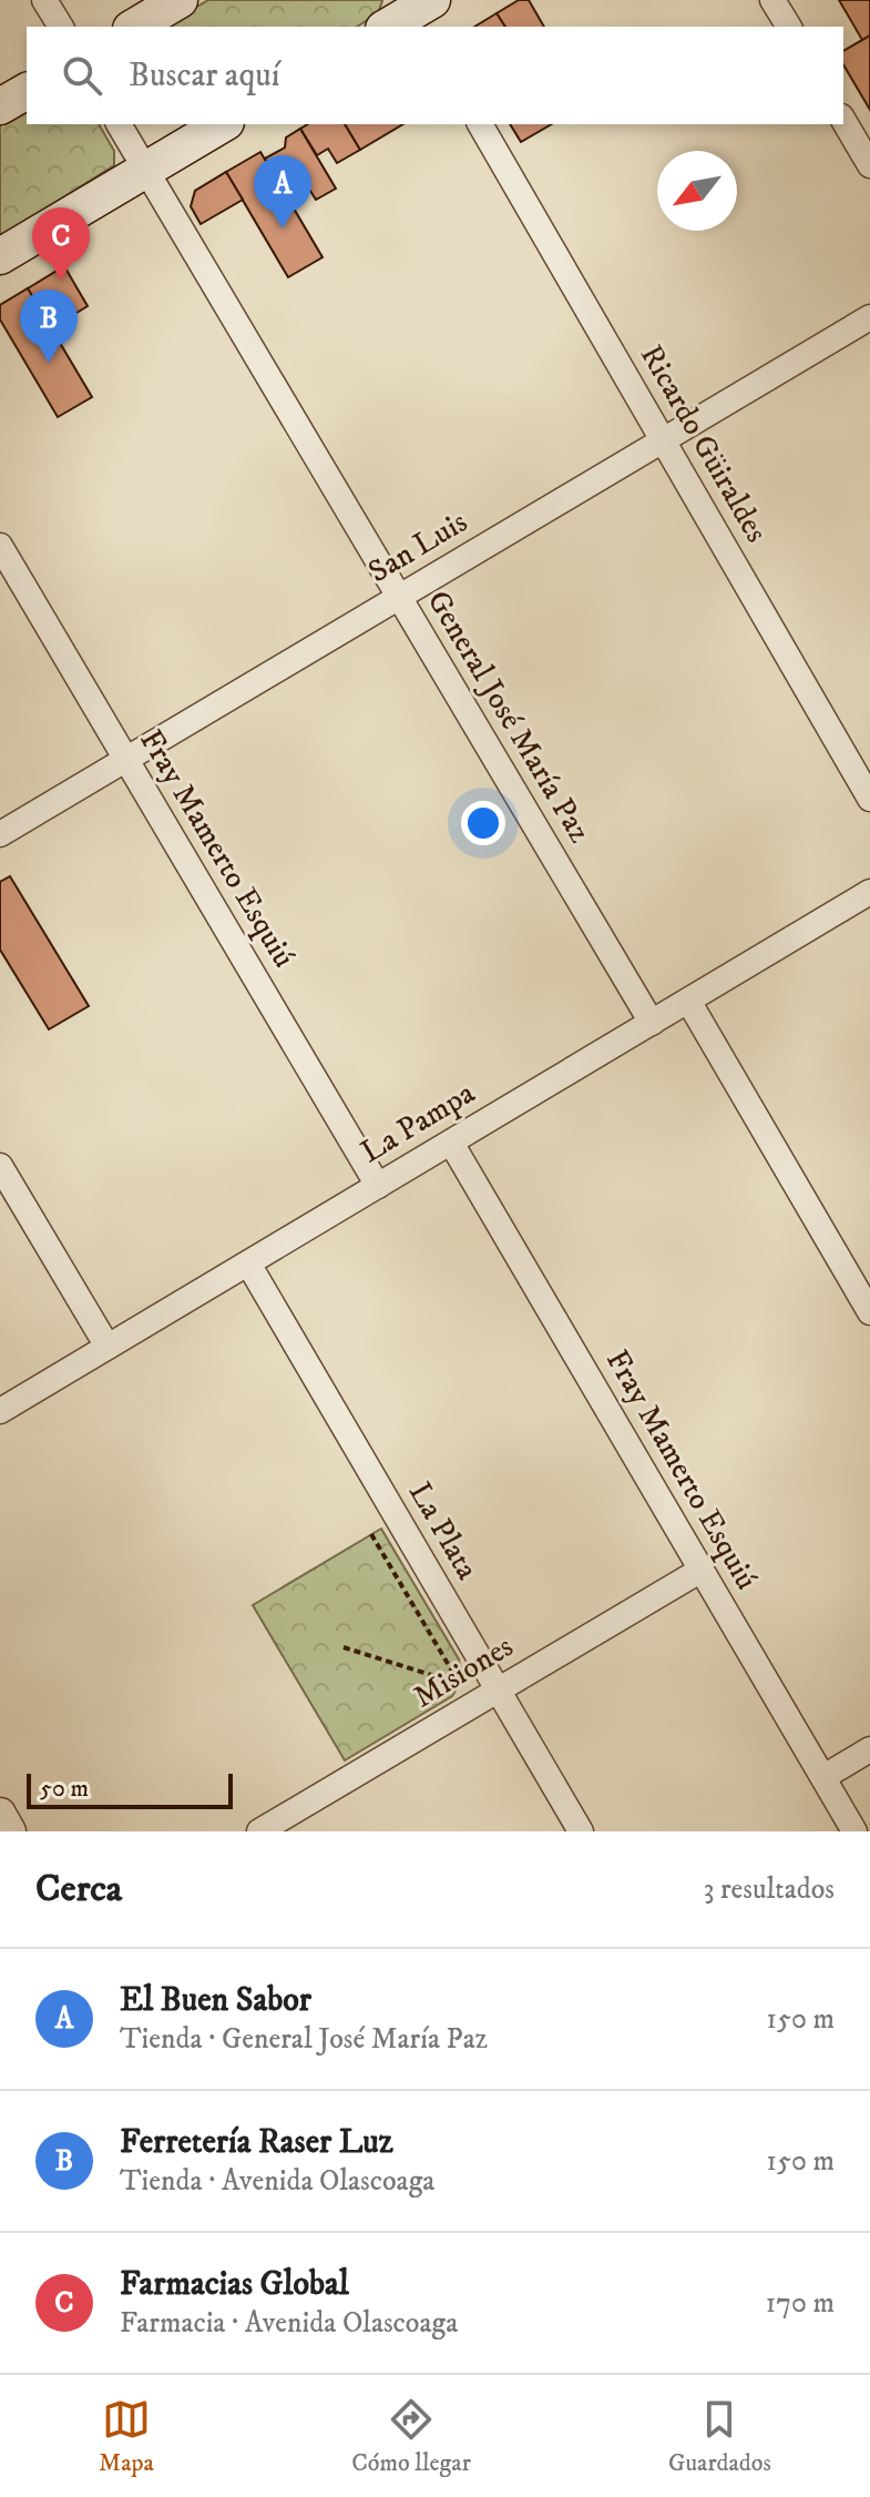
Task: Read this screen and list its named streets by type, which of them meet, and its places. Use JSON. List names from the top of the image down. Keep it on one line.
{"streets":{"street":["Ricardo Güiraldes","San Luis","General José María Paz","Fray Mamerto Esquiú","La Pampa","La Plata","Misiones"]},"crossings":[["Ricardo Güiraldes","San Luis"],["San Luis","General José María Paz"],["San Luis","Fray Mamerto Esquiú"],["General José María Paz","La Pampa"],["Fray Mamerto Esquiú","La Pampa"],["Fray Mamerto Esquiú","Misiones"],["La Pampa","La Plata"],["La Plata","Misiones"]],"scale_bar":"50 m","north":"bottom left","page":{"search":"Buscar aquí","pins":["A","C","B"],"scale":"50 m","heading":["Cerca","3 resultados"],"list":[{"mark":"A","name":"El Buen Sabor","note":"Tienda · General José María Paz","value":"150 m"},{"mark":"B","name":"Ferretería Raser Luz","note":"Tienda · Avenida Olascoaga","value":"150 m"},{"mark":"C","name":"Farmacias Global","note":"Farmacia · Avenida Olascoaga","value":"170 m"}],"nav":["Mapa","Cómo llegar","Guardados"]}}
